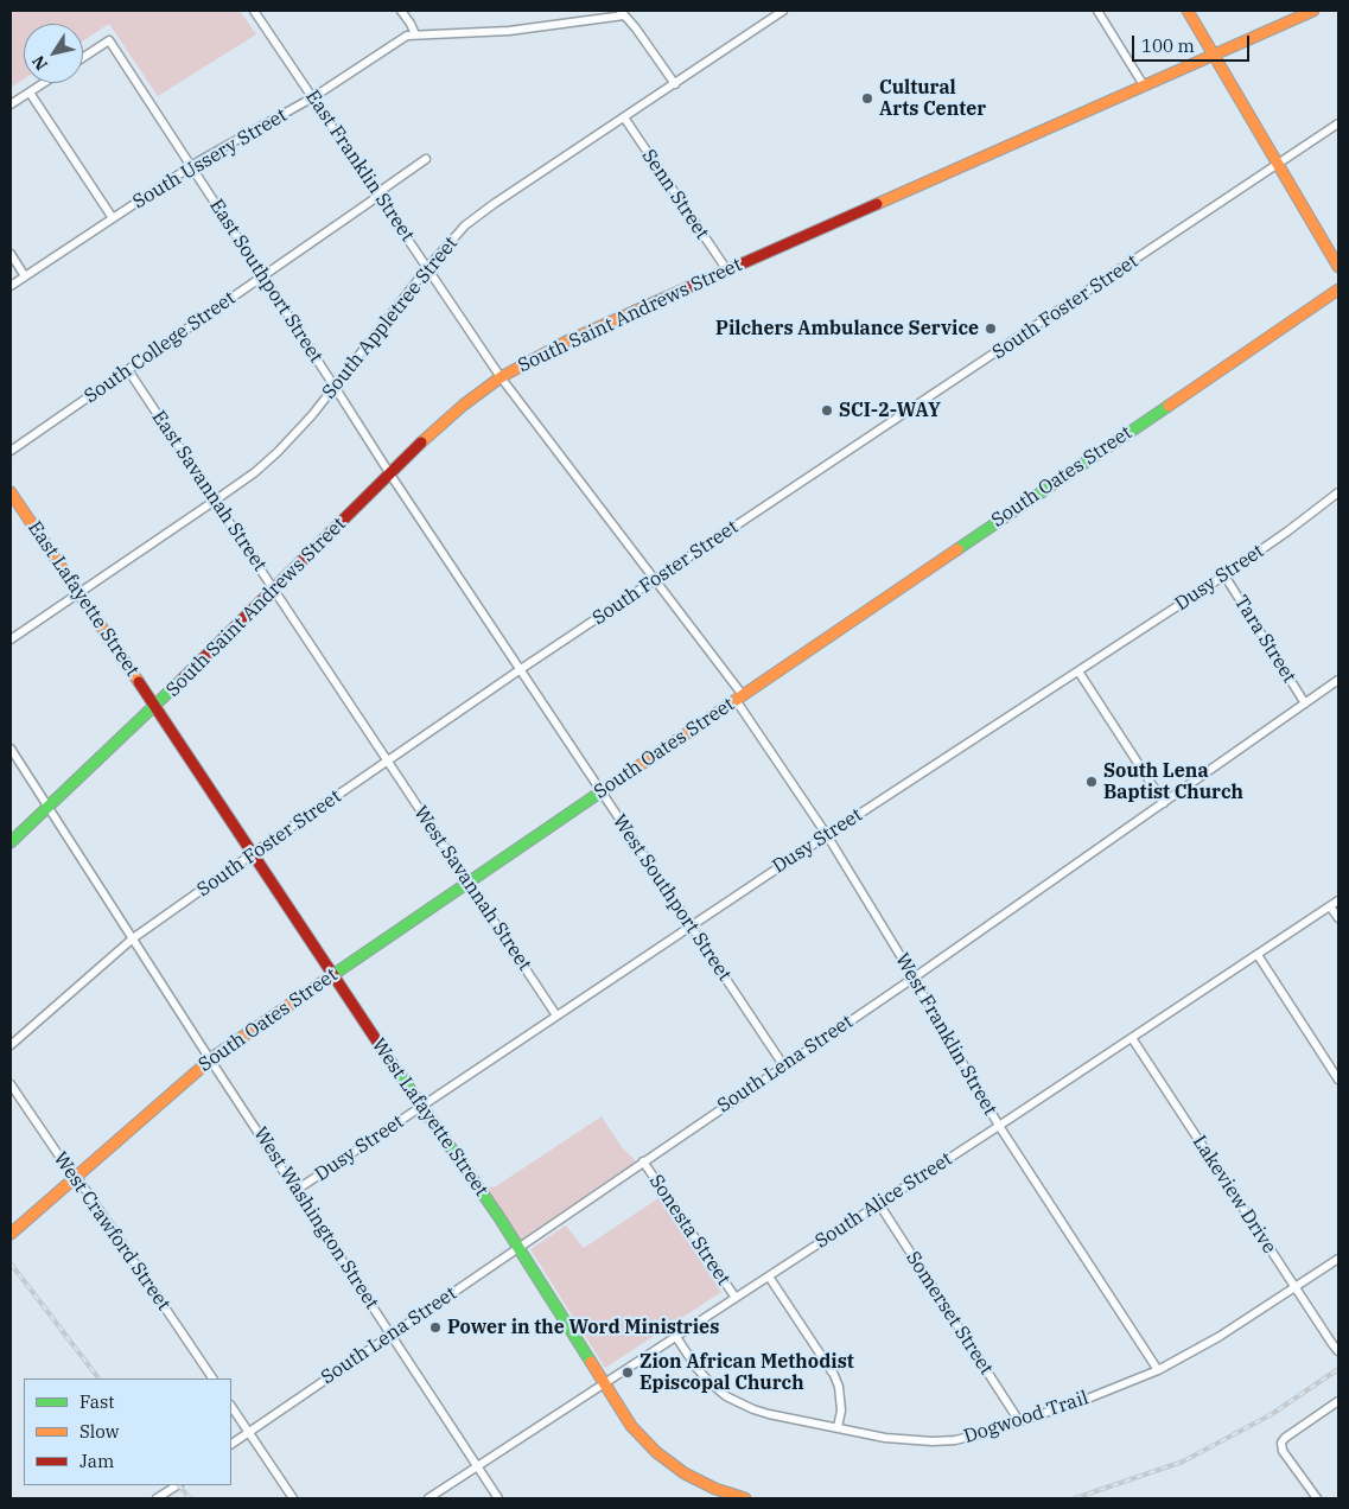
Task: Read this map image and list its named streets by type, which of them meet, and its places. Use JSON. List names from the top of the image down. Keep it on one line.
{"streets":{"street":["South Ussery Street","East Franklin Street","Senn Street","East Southport Street","South Foster Street","South Saint Andrews Street","South Appletree Street","South College Street","South Oates Street","East Savannah Street","Dusy Street","East Lafayette Street","Tara Street","West Savannah Street","West Southport Street","West Franklin Street","South Lena Street","West Lafayette Street","Lakeview Drive","South Alice Street","West Washington Street","Sonesta Street","West Crawford Street","Somerset Street","Dogwood Trail"]},"crossings":[["South Ussery Street","East Franklin Street"],["South Ussery Street","East Southport Street"],["South Ussery Street","South Appletree Street"],["East Franklin Street","South Foster Street"],["East Franklin Street","South Saint Andrews Street"],["East Franklin Street","South Appletree Street"],["East Franklin Street","South College Street"],["East Franklin Street","West Franklin Street"],["Senn Street","South Saint Andrews Street"],["Senn Street","South Appletree Street"],["East Southport Street","South Foster Street"],["East Southport Street","South Saint Andrews Street"],["East Southport Street","South Appletree Street"],["East Southport Street","South College Street"],["East Southport Street","West Southport Street"],["South Foster Street","East Savannah Street"],["South Foster Street","East Lafayette Street"],["South Foster Street","West Savannah Street"],["South Foster Street","West Southport Street"],["South Foster Street","West Franklin Street"],["South Foster Street","West Lafayette Street"],["South Foster Street","West Washington Street"],["South Saint Andrews Street","East Savannah Street"],["South Saint Andrews Street","East Lafayette Street"],["South Saint Andrews Street","West Washington Street"],["South Appletree Street","East Savannah Street"],["South Appletree Street","East Lafayette Street"],["South College Street","East Savannah Street"],["South Oates Street","West Savannah Street"],["South Oates Street","West Southport Street"],["South Oates Street","West Franklin Street"],["South Oates Street","West Lafayette Street"],["South Oates Street","West Washington Street"],["South Oates Street","West Crawford Street"],["East Savannah Street","West Savannah Street"],["Dusy Street","Tara Street"],["Dusy Street","West Savannah Street"],["Dusy Street","West Southport Street"],["Dusy Street","West Franklin Street"],["Dusy Street","West Lafayette Street"],["Dusy Street","West Washington Street"],["East Lafayette Street","West Lafayette Street"],["Tara Street","South Lena Street"],["West Southport Street","South Lena Street"],["West Franklin Street","South Lena Street"],["West Franklin Street","South Alice Street"],["West Franklin Street","Dogwood Trail"],["South Lena Street","West Lafayette Street"],["South Lena Street","West Washington Street"],["South Lena Street","Sonesta Street"],["West Lafayette Street","South Alice Street"],["Lakeview Drive","South Alice Street"],["Lakeview Drive","Dogwood Trail"],["South Alice Street","West Washington Street"],["South Alice Street","Sonesta Street"],["South Alice Street","Somerset Street"],["South Alice Street","Dogwood Trail"],["Somerset Street","Dogwood Trail"]],"places":["Cultural Arts Center","Pilchers Ambulance Service","SCI-2-WAY","South Lena Baptist Church","Power in the Word Ministries","Zion African Methodist Episcopal Church"],"legend":["Fast","Slow","Jam"],"scale_bar":"100 m","north":"bottom left"}
